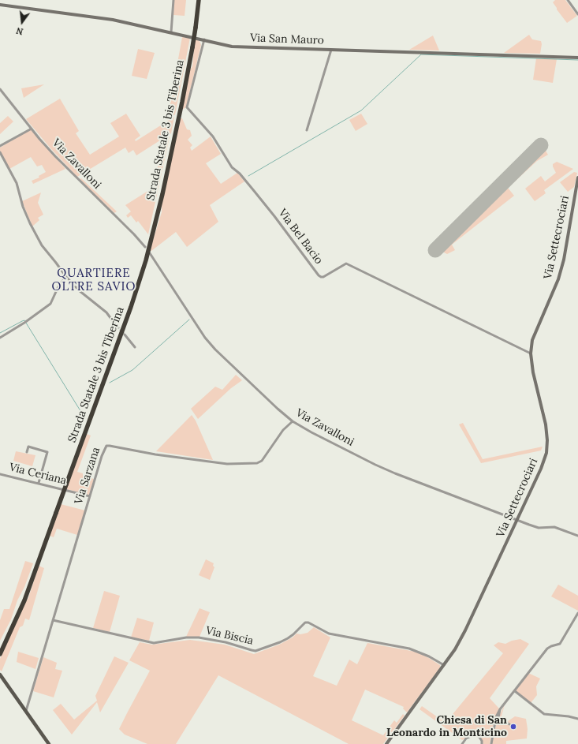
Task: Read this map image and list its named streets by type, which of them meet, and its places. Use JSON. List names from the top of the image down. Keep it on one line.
{"streets":{"highway":["Strada Statale 3 bis Tiberina"],"main road":["Via San Mauro","Via Settecrociari"],"street":["Via Zavalloni","Via Bel Bacio","Via Ceriana","Via Sarzana","Via Biscia"]},"crossings":[["Via San Mauro","Via Bel Bacio"],["Via Zavalloni","Via Settecrociari"],["Via Zavalloni","Via Sarzana"],["Via Bel Bacio","Via Settecrociari"],["Via Settecrociari","Via Biscia"],["Via Ceriana","Via Sarzana"],["Via Sarzana","Via Biscia"]],"districts":["QUARTIERE OLTRE SAVIO"],"places":["Chiesa di San Leonardo in Monticino"],"north":"bottom"}
